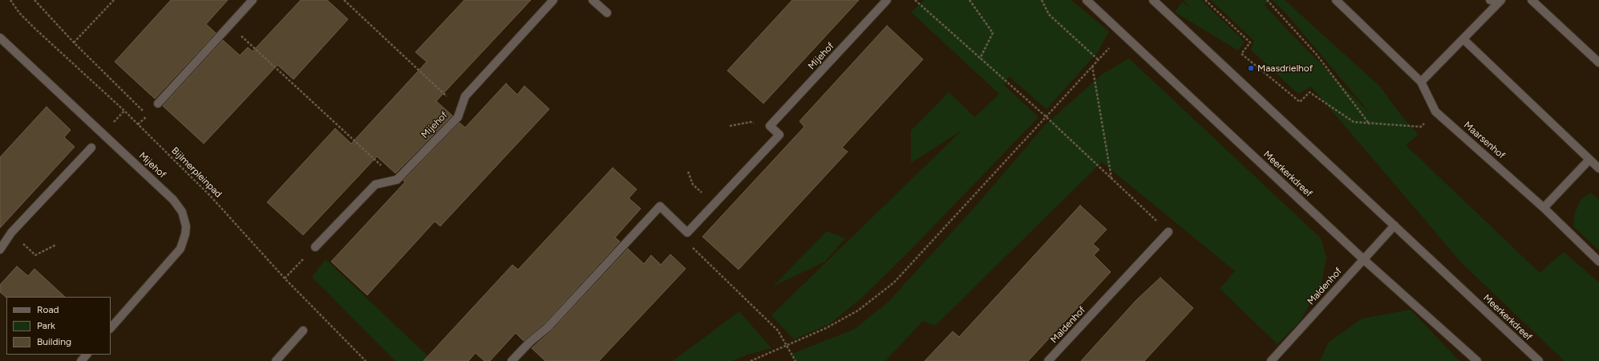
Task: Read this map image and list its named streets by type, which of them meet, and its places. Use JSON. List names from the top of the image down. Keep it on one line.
{"streets":{"street":["Mijehof","Maarsenhof","Meerkerkdreef","Maldenhof"],"path":["Bijlmerpleinpad"]},"crossings":[["Meerkerkdreef","Maldenhof"]],"places":["Maasdrielhof"],"legend":["Road","Park","Building"]}
